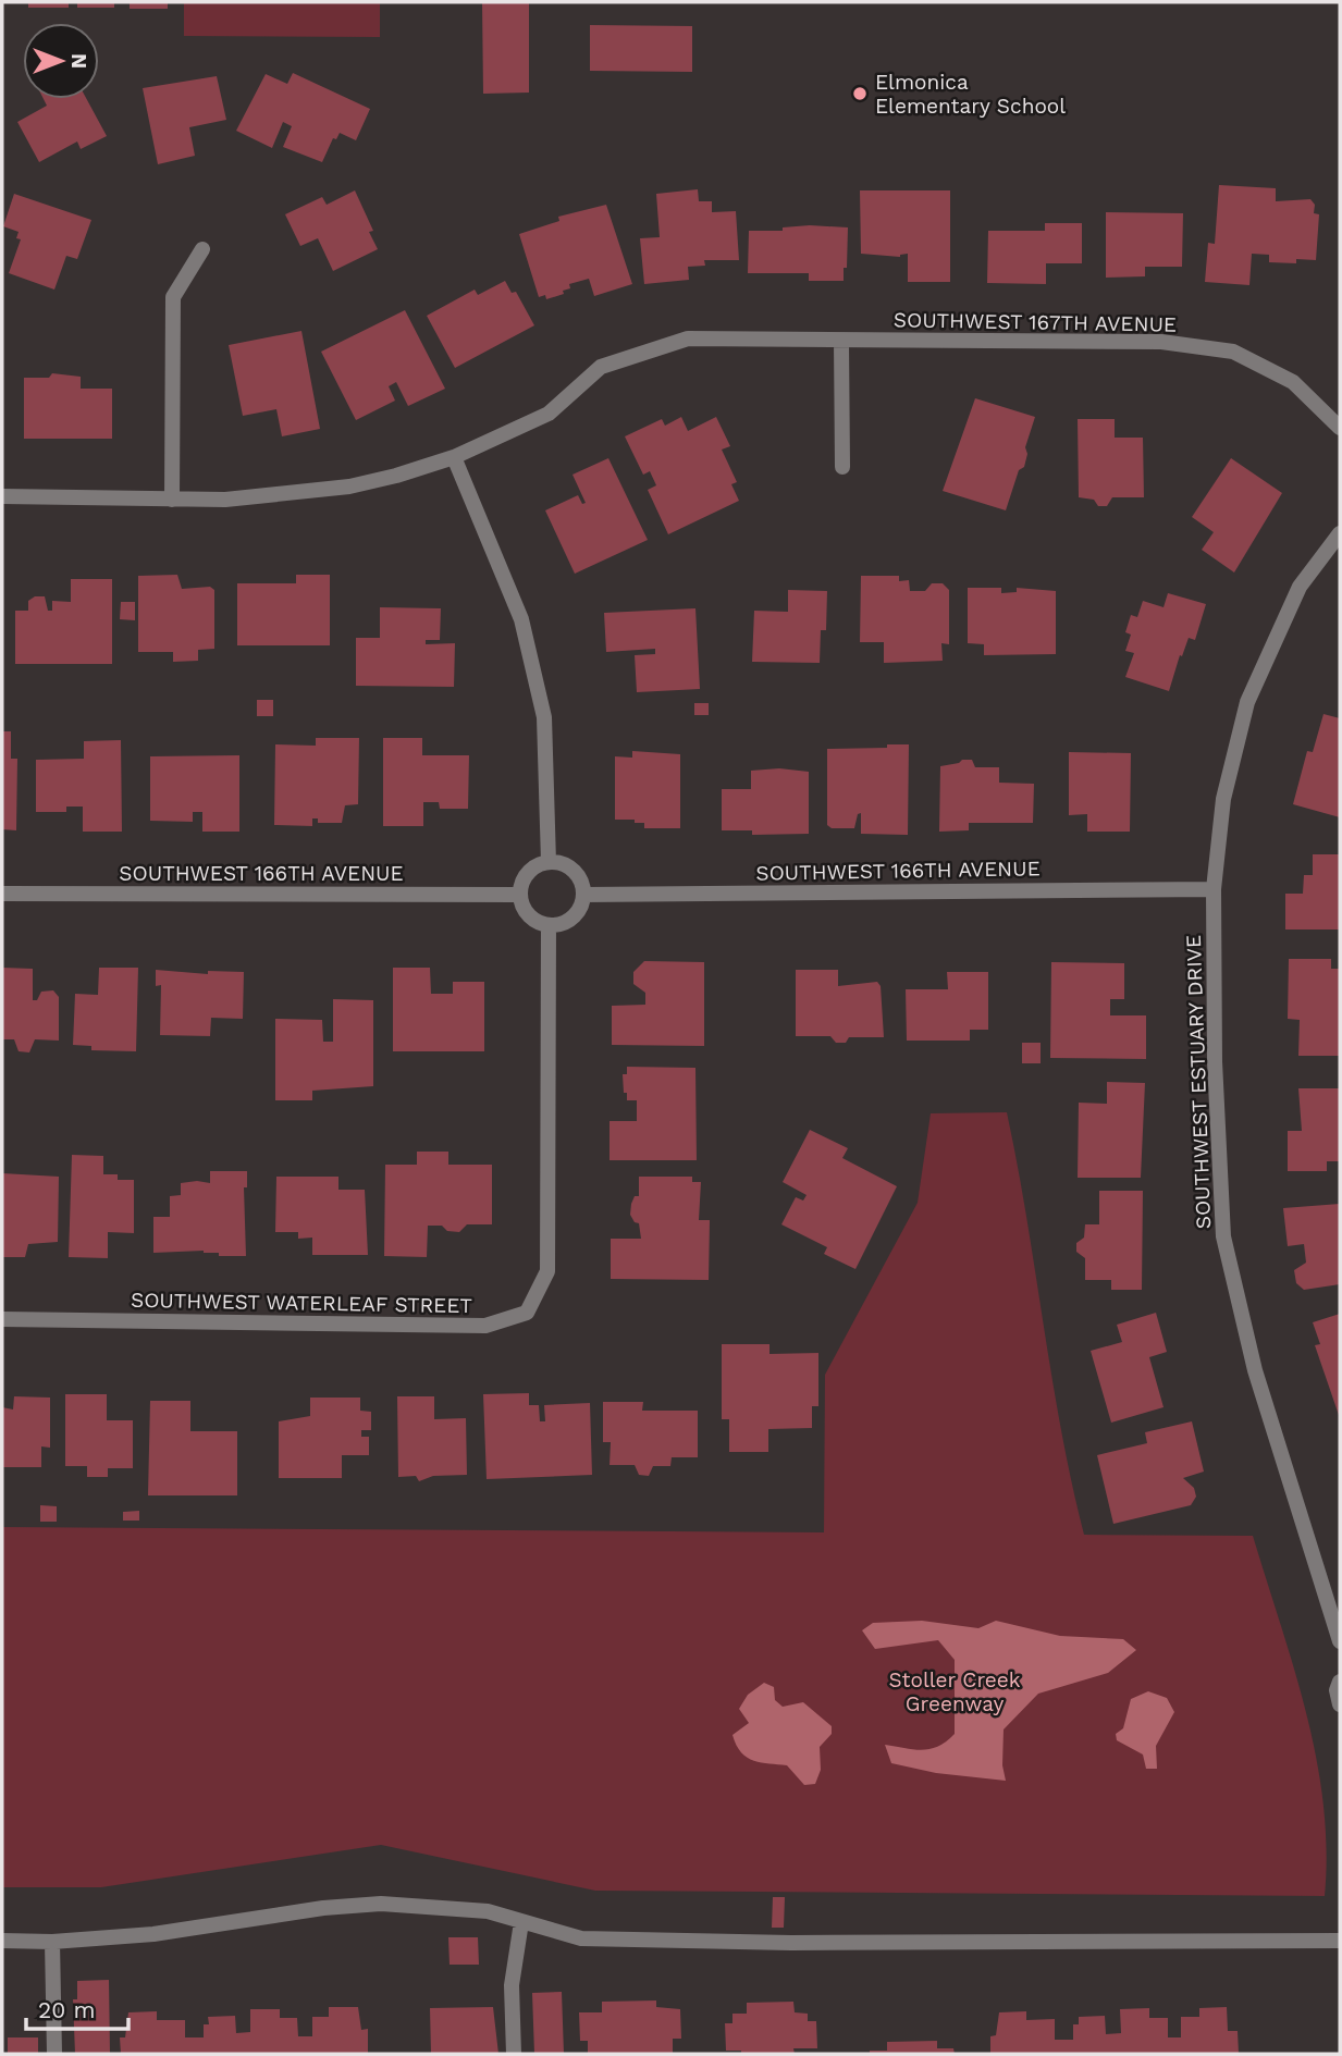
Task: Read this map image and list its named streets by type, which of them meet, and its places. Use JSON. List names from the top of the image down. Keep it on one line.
{"streets":{"street":["SOUTHWEST 167TH AVENUE","SOUTHWEST 166TH AVENUE","SOUTHWEST ESTUARY DRIVE","SOUTHWEST WATERLEAF STREET"]},"crossings":[["SOUTHWEST 166TH AVENUE","SOUTHWEST ESTUARY DRIVE"],["SOUTHWEST 166TH AVENUE","SOUTHWEST WATERLEAF STREET"]],"parks":["Stoller Creek Greenway"],"places":["Elmonica Elementary School"],"scale_bar":"20 m","north":"right"}
